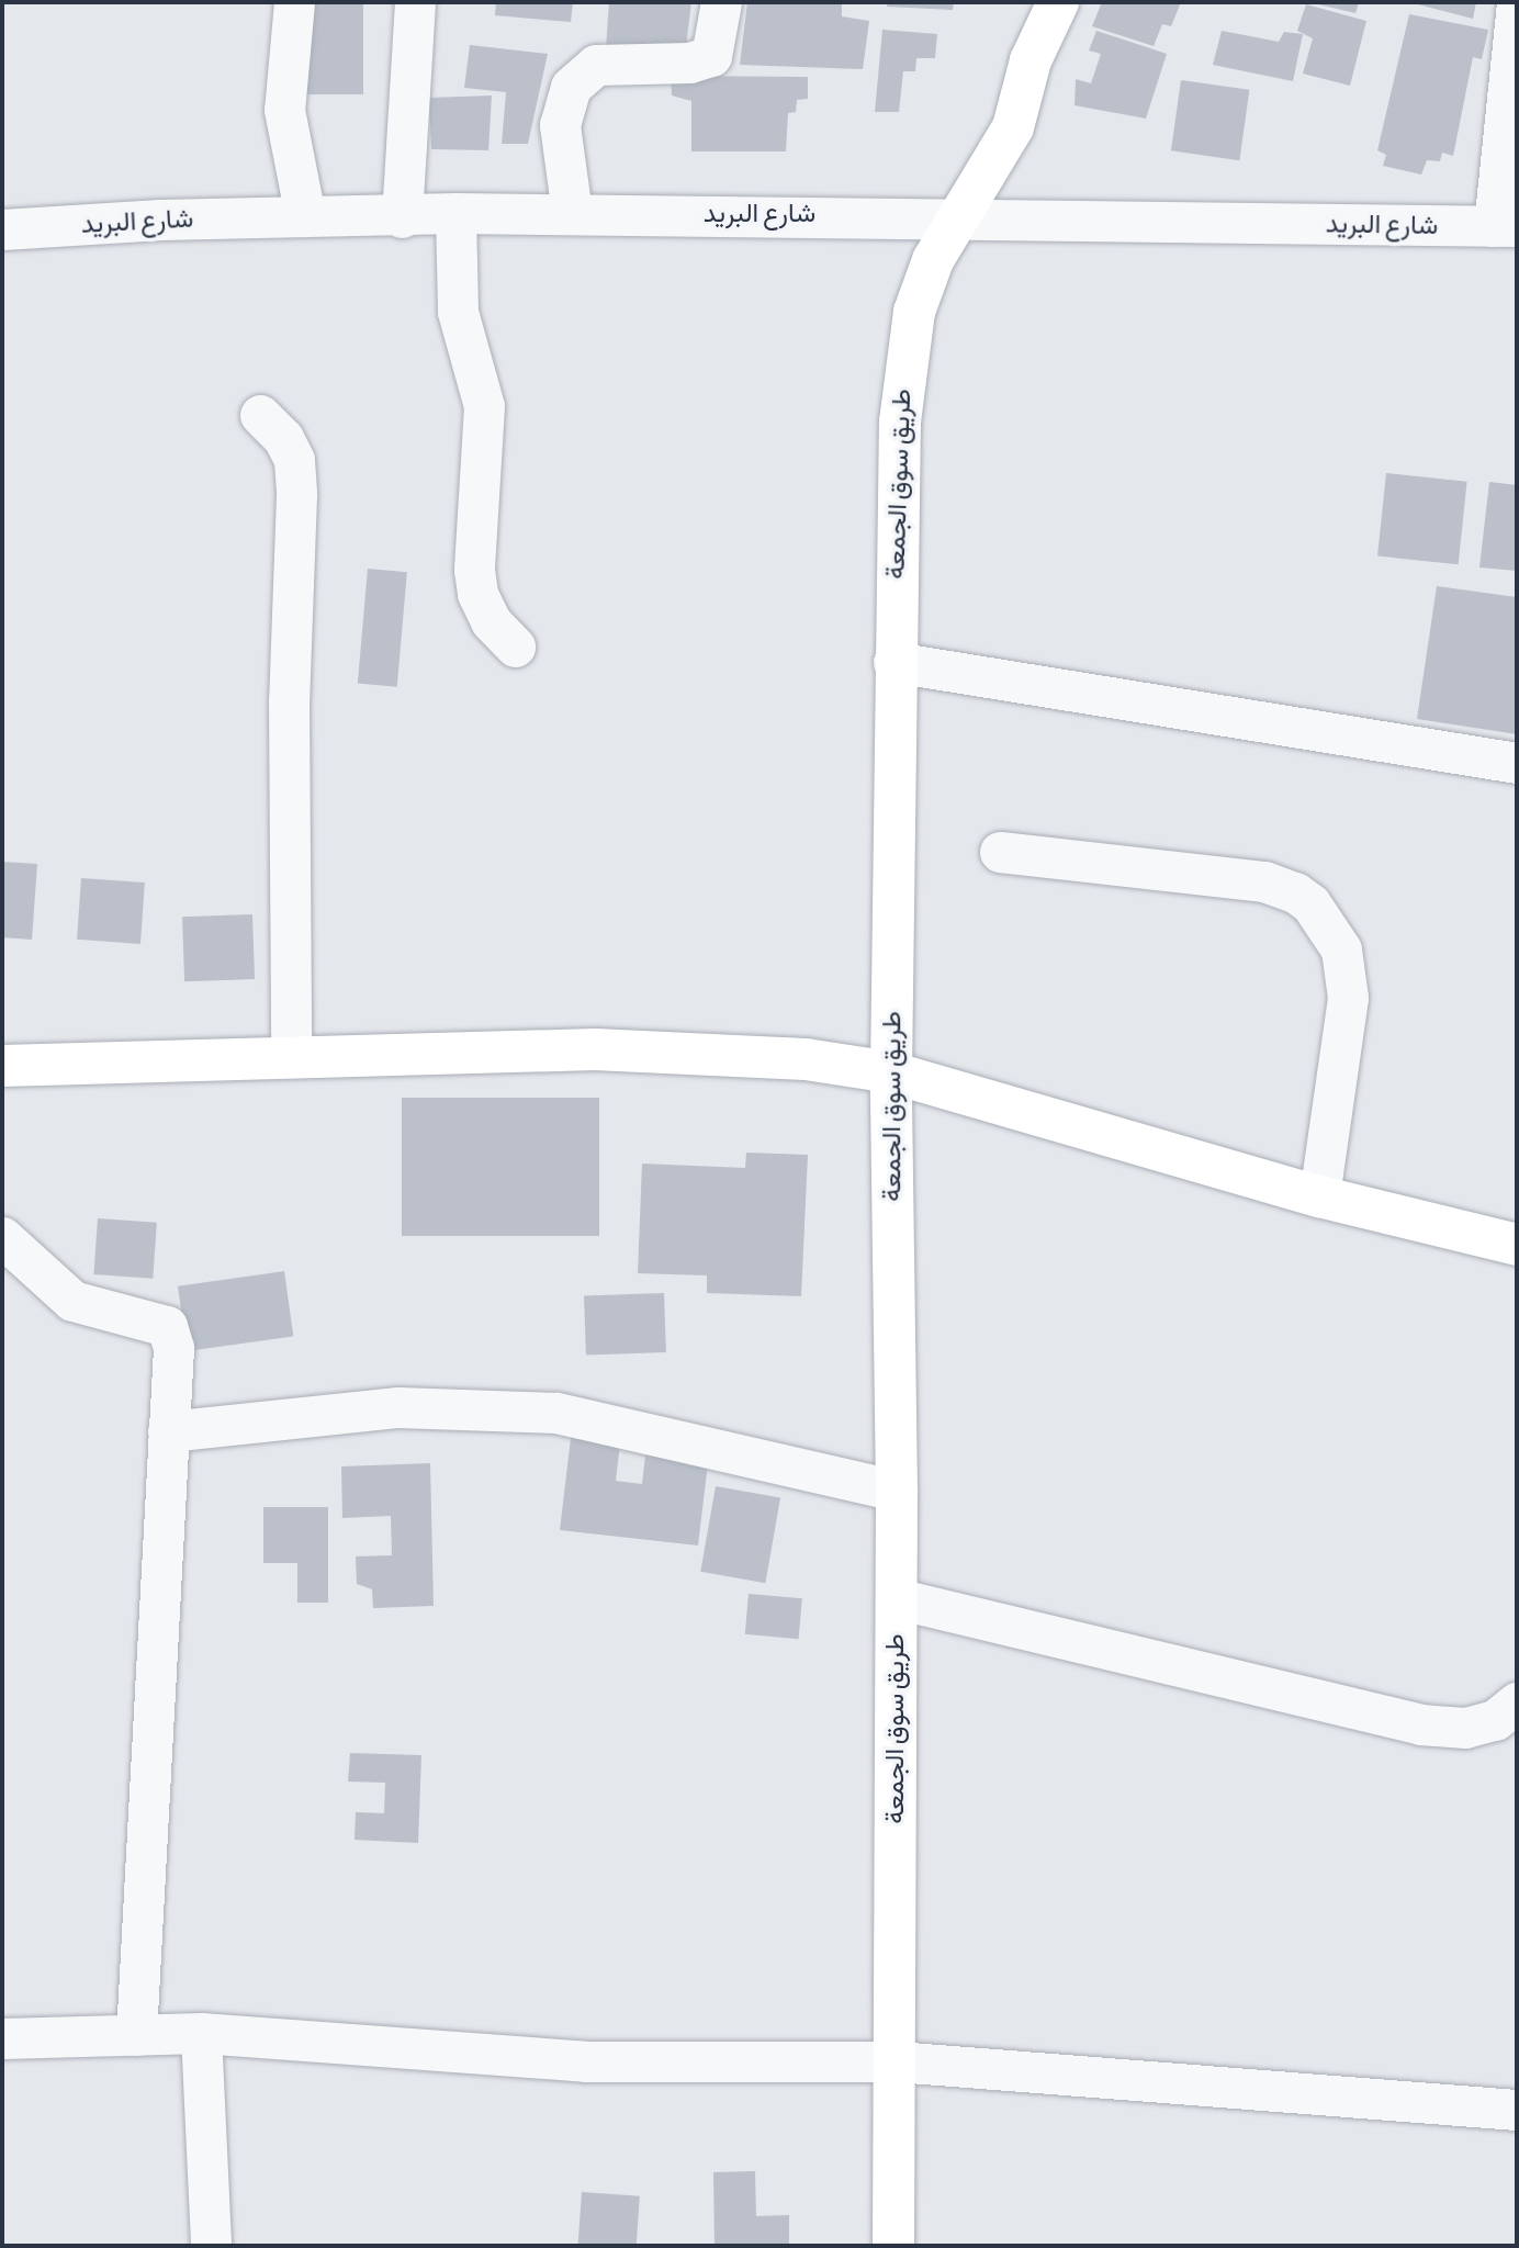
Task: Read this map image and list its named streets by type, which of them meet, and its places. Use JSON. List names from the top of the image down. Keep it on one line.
{"streets":{"street":["شارع البريد","طريق سوق الجمعة"]},"crossings":[["شارع البريد","طريق سوق الجمعة"]]}
